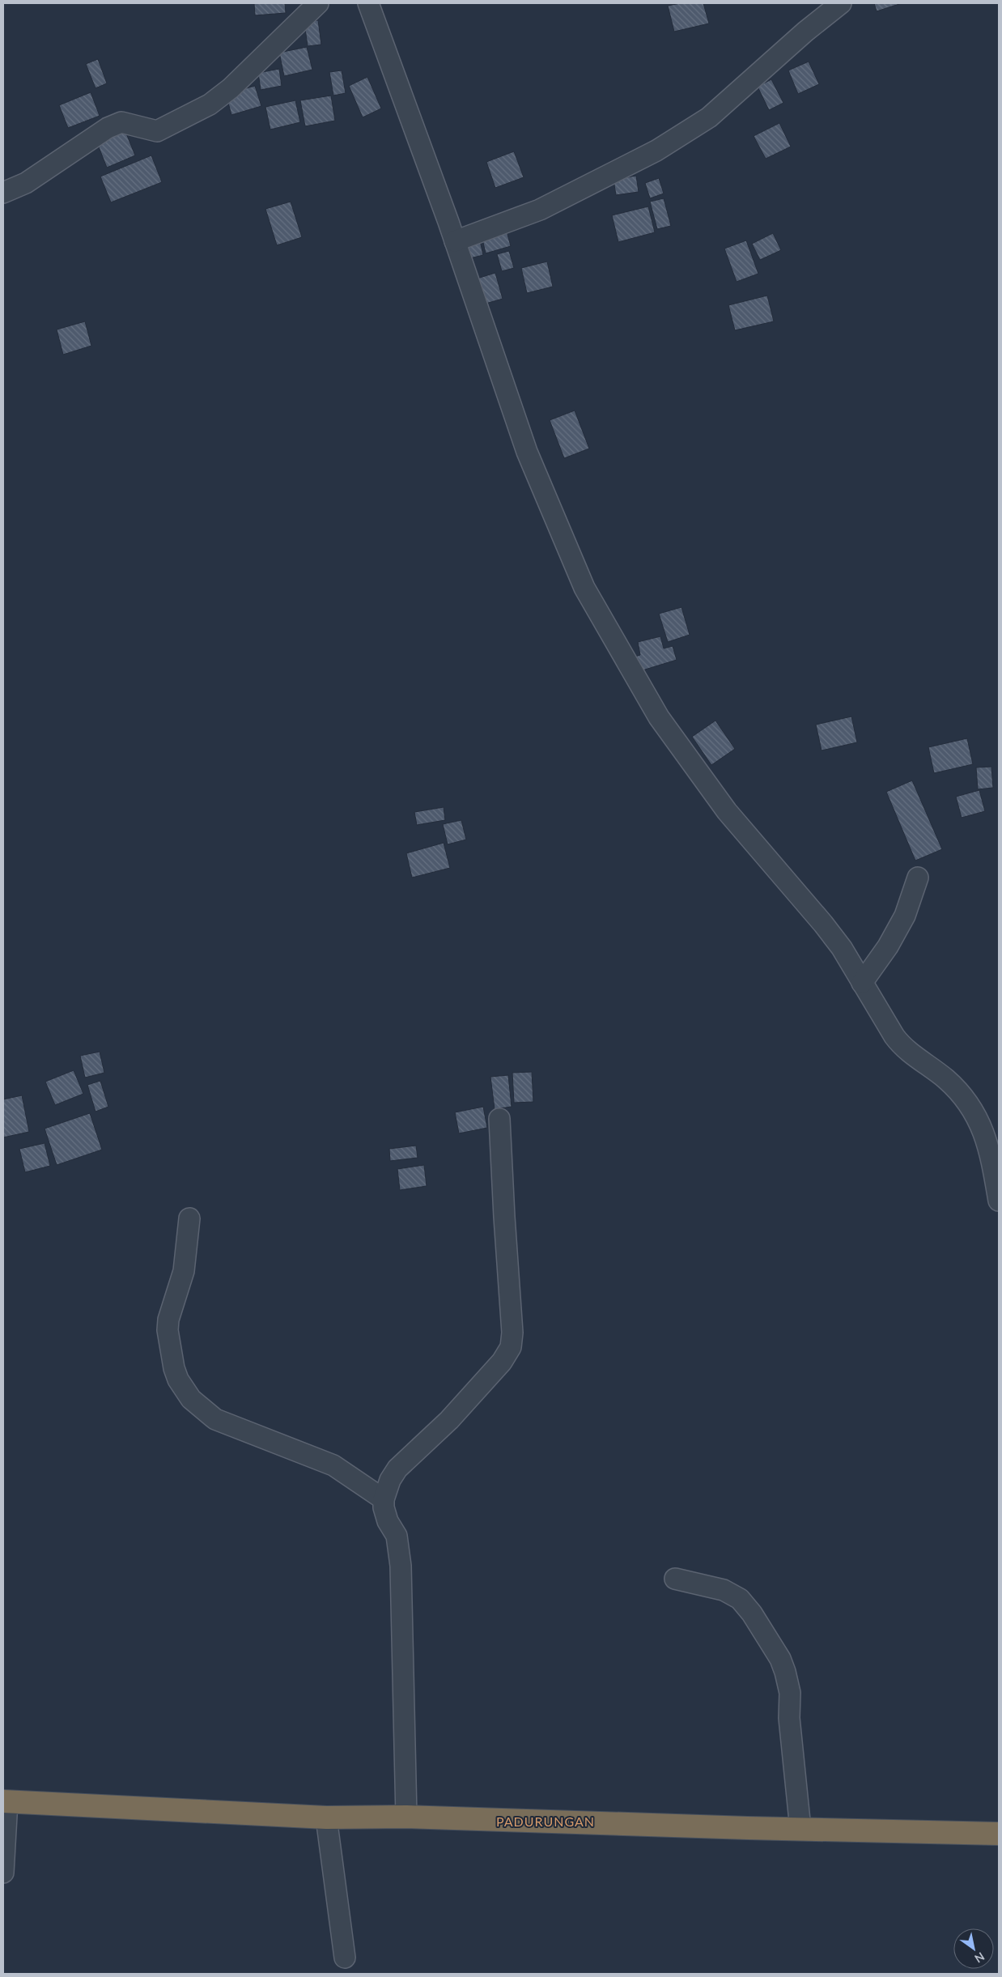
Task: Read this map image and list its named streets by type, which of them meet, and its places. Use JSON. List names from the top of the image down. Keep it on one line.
{"districts":["PADURUNGAN"],"north":"bottom right"}
